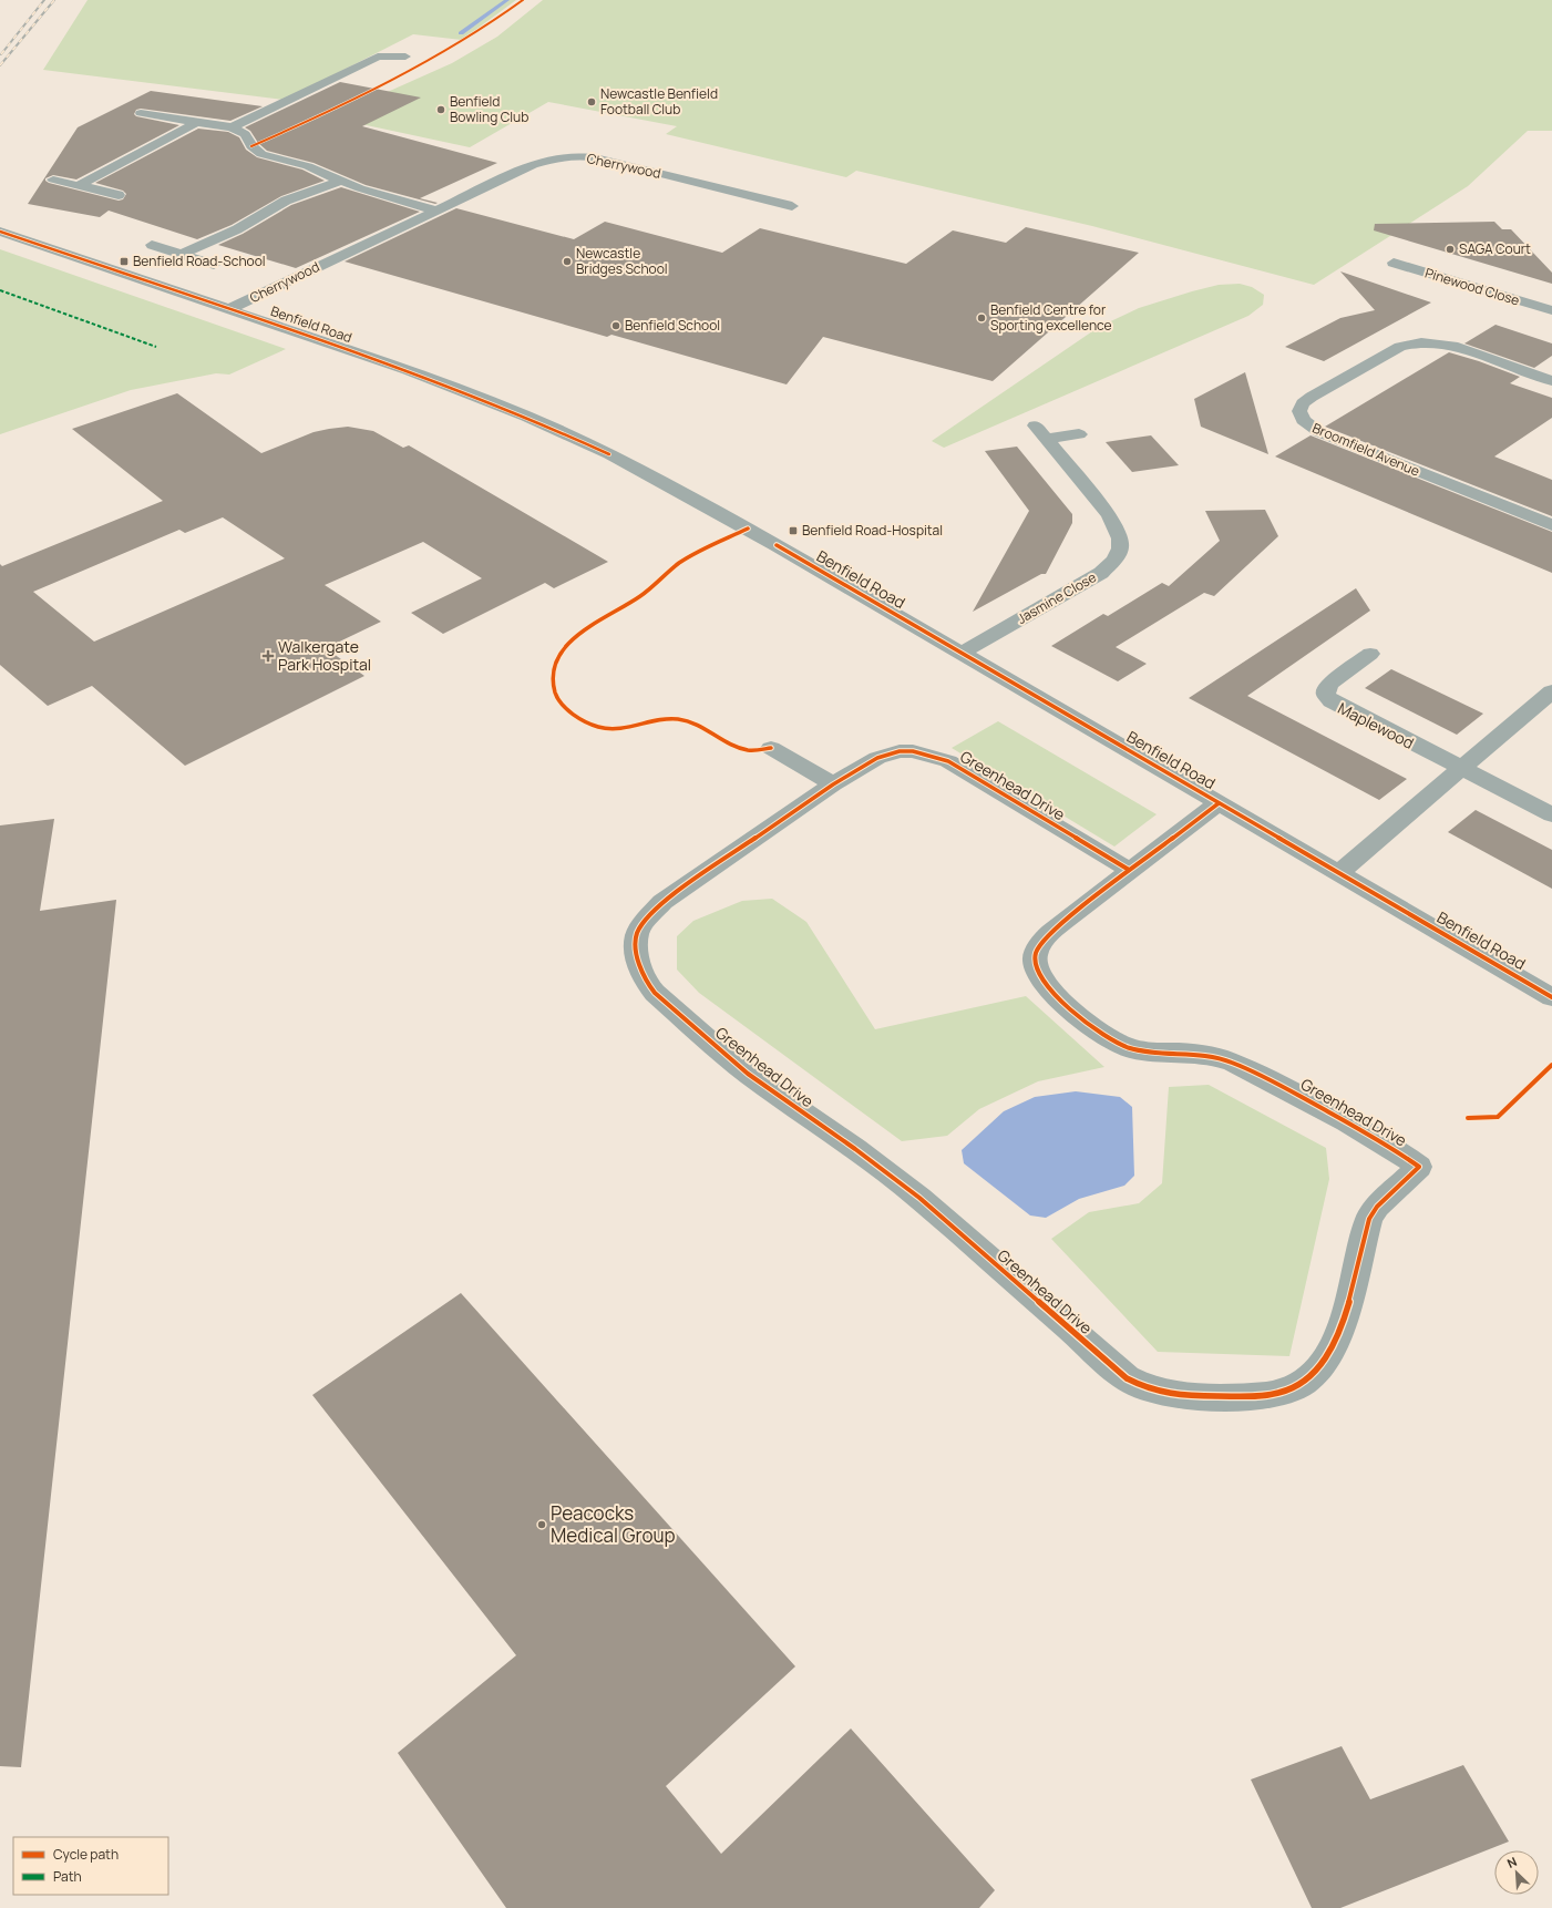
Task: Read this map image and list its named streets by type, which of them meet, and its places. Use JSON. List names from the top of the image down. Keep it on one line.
{"streets":{"street":["Cherrywood","Pinewood Close","Benfield Road","Broomfield Avenue","Jasmine Close","Maplewood","Greenhead Drive"]},"crossings":[["Cherrywood","Benfield Road"],["Benfield Road","Jasmine Close"],["Benfield Road","Greenhead Drive"]],"places":{"other":["Newcastle Benfield Football Club","Benfield Bowling Club","SAGA Court","Newcastle Bridges School","Benfield Centre for Sporting excellence","Benfield School","Peacocks Medical Group"],"transit":["Benfield Road-School","Benfield Road-Hospital"],"health":["Walkergate Park Hospital"]},"legend":["Cycle path","Path"],"north":"top left"}
